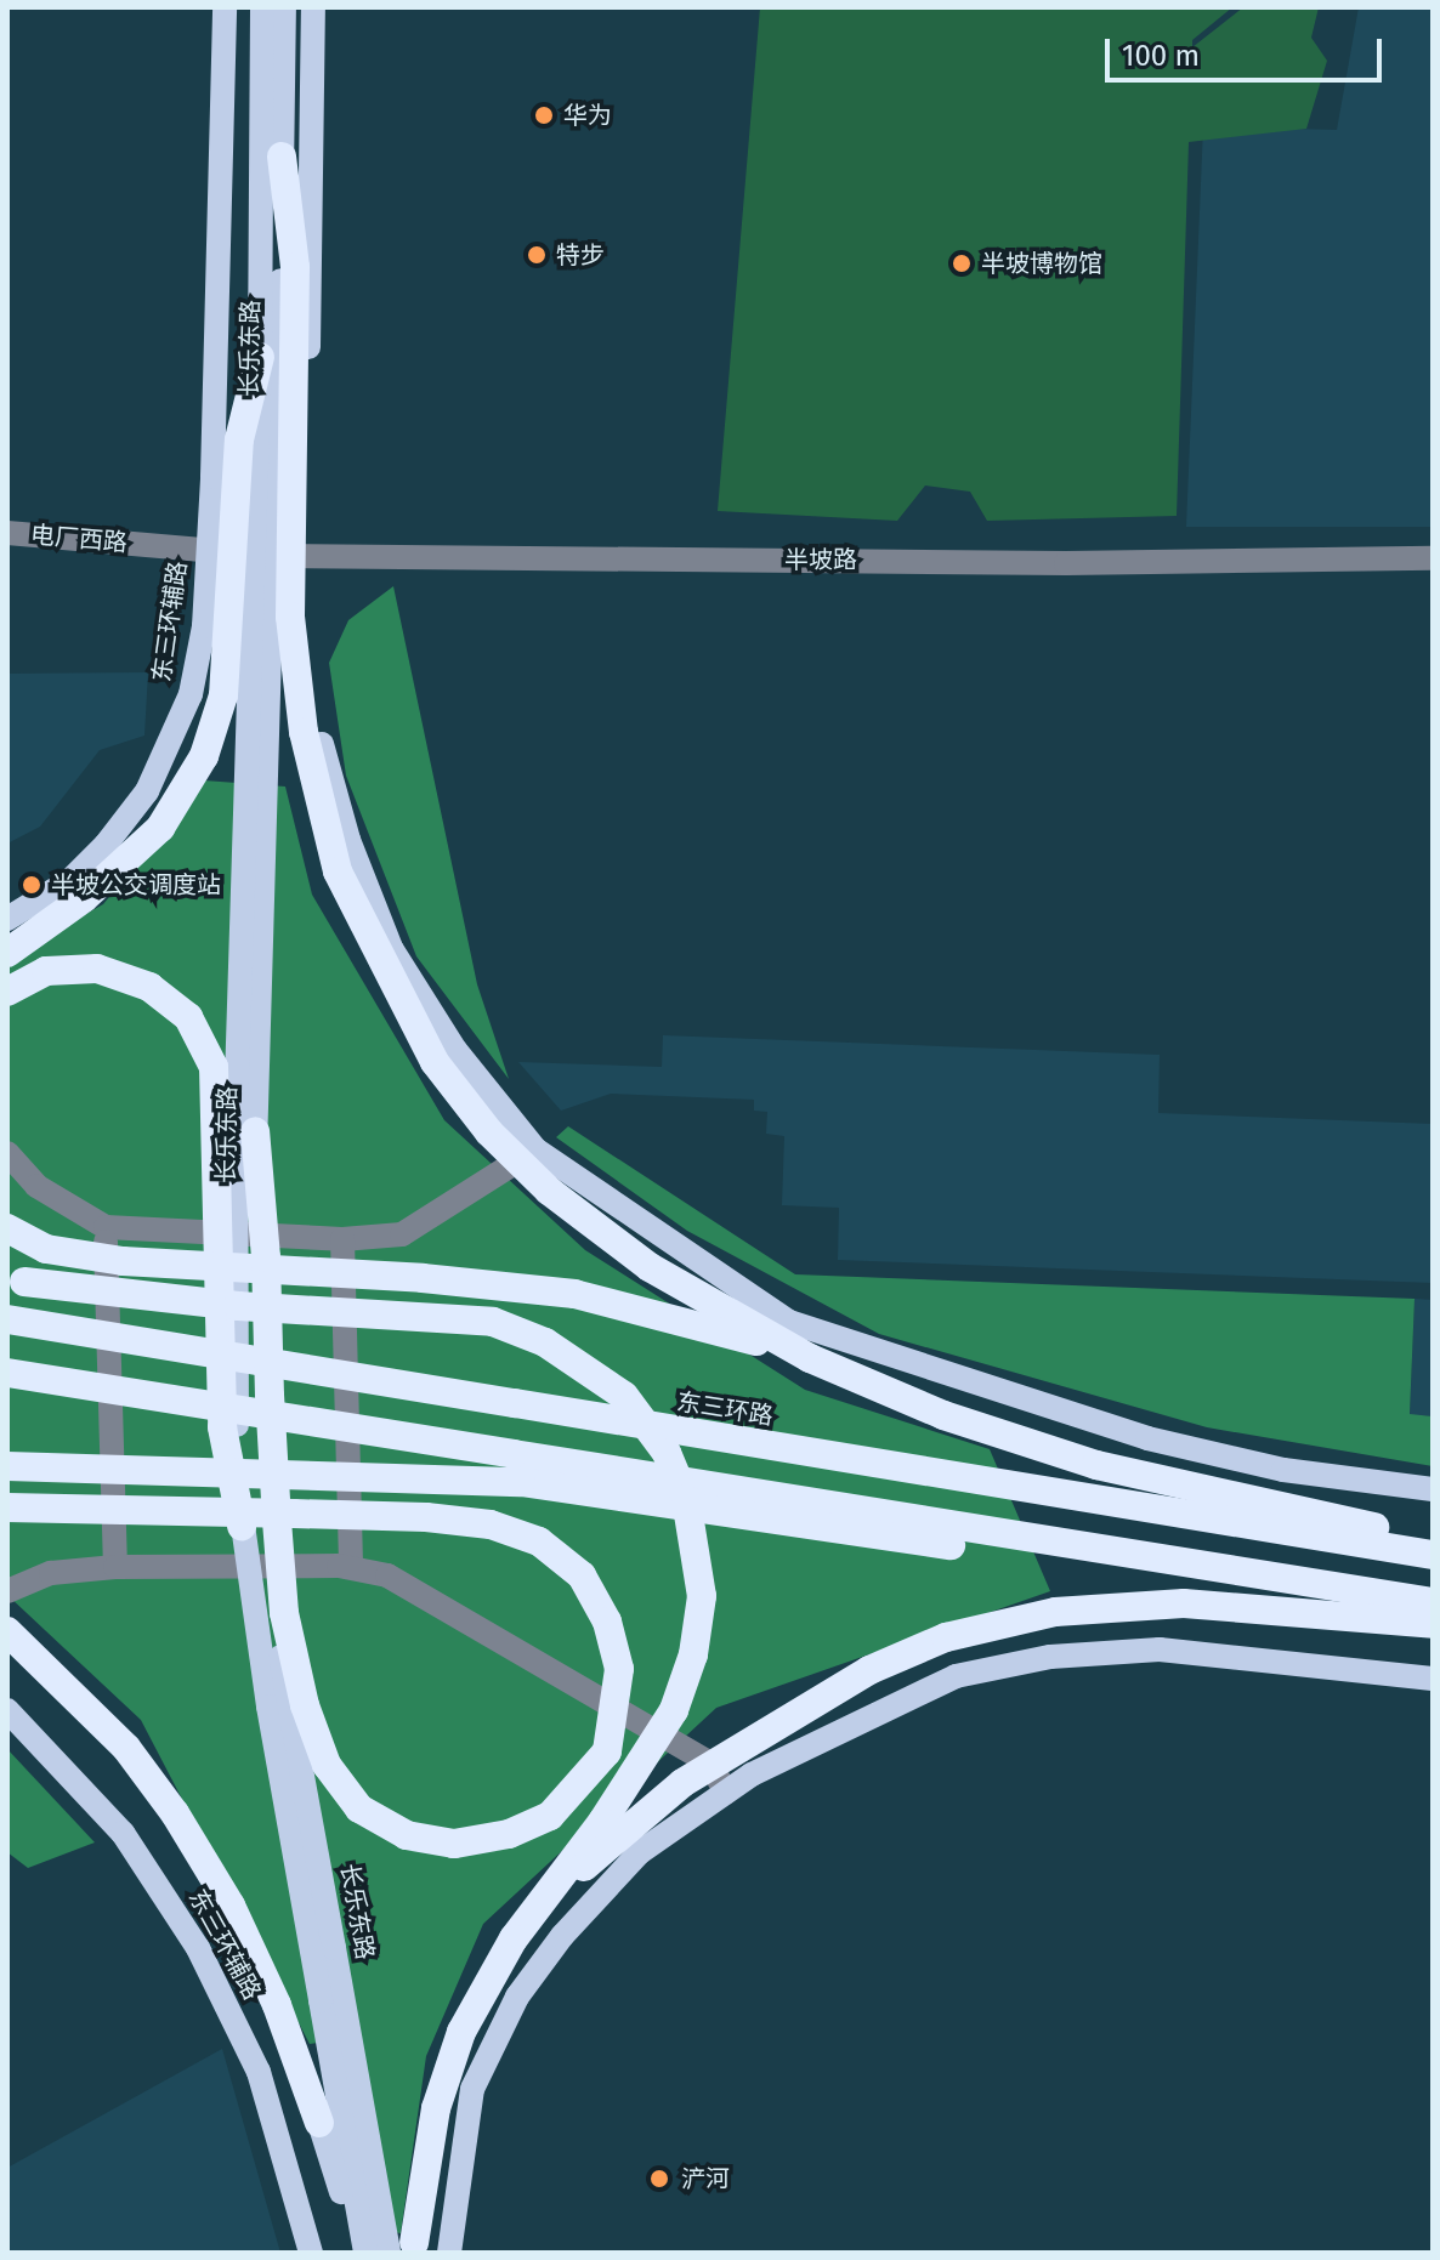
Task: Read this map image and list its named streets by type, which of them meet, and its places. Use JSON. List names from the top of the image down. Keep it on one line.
{"streets":{"highway":["东三环路"],"main road":["长乐东路","东三环辅路"],"street":["电厂西路","半坡路"]},"crossings":[["电厂西路","半坡路"],["电厂西路","东三环辅路"],["半坡路","东三环辅路"]],"places":["华为","特步","半坡博物馆","半坡公交调度站","浐河"],"scale_bar":"100 m"}
